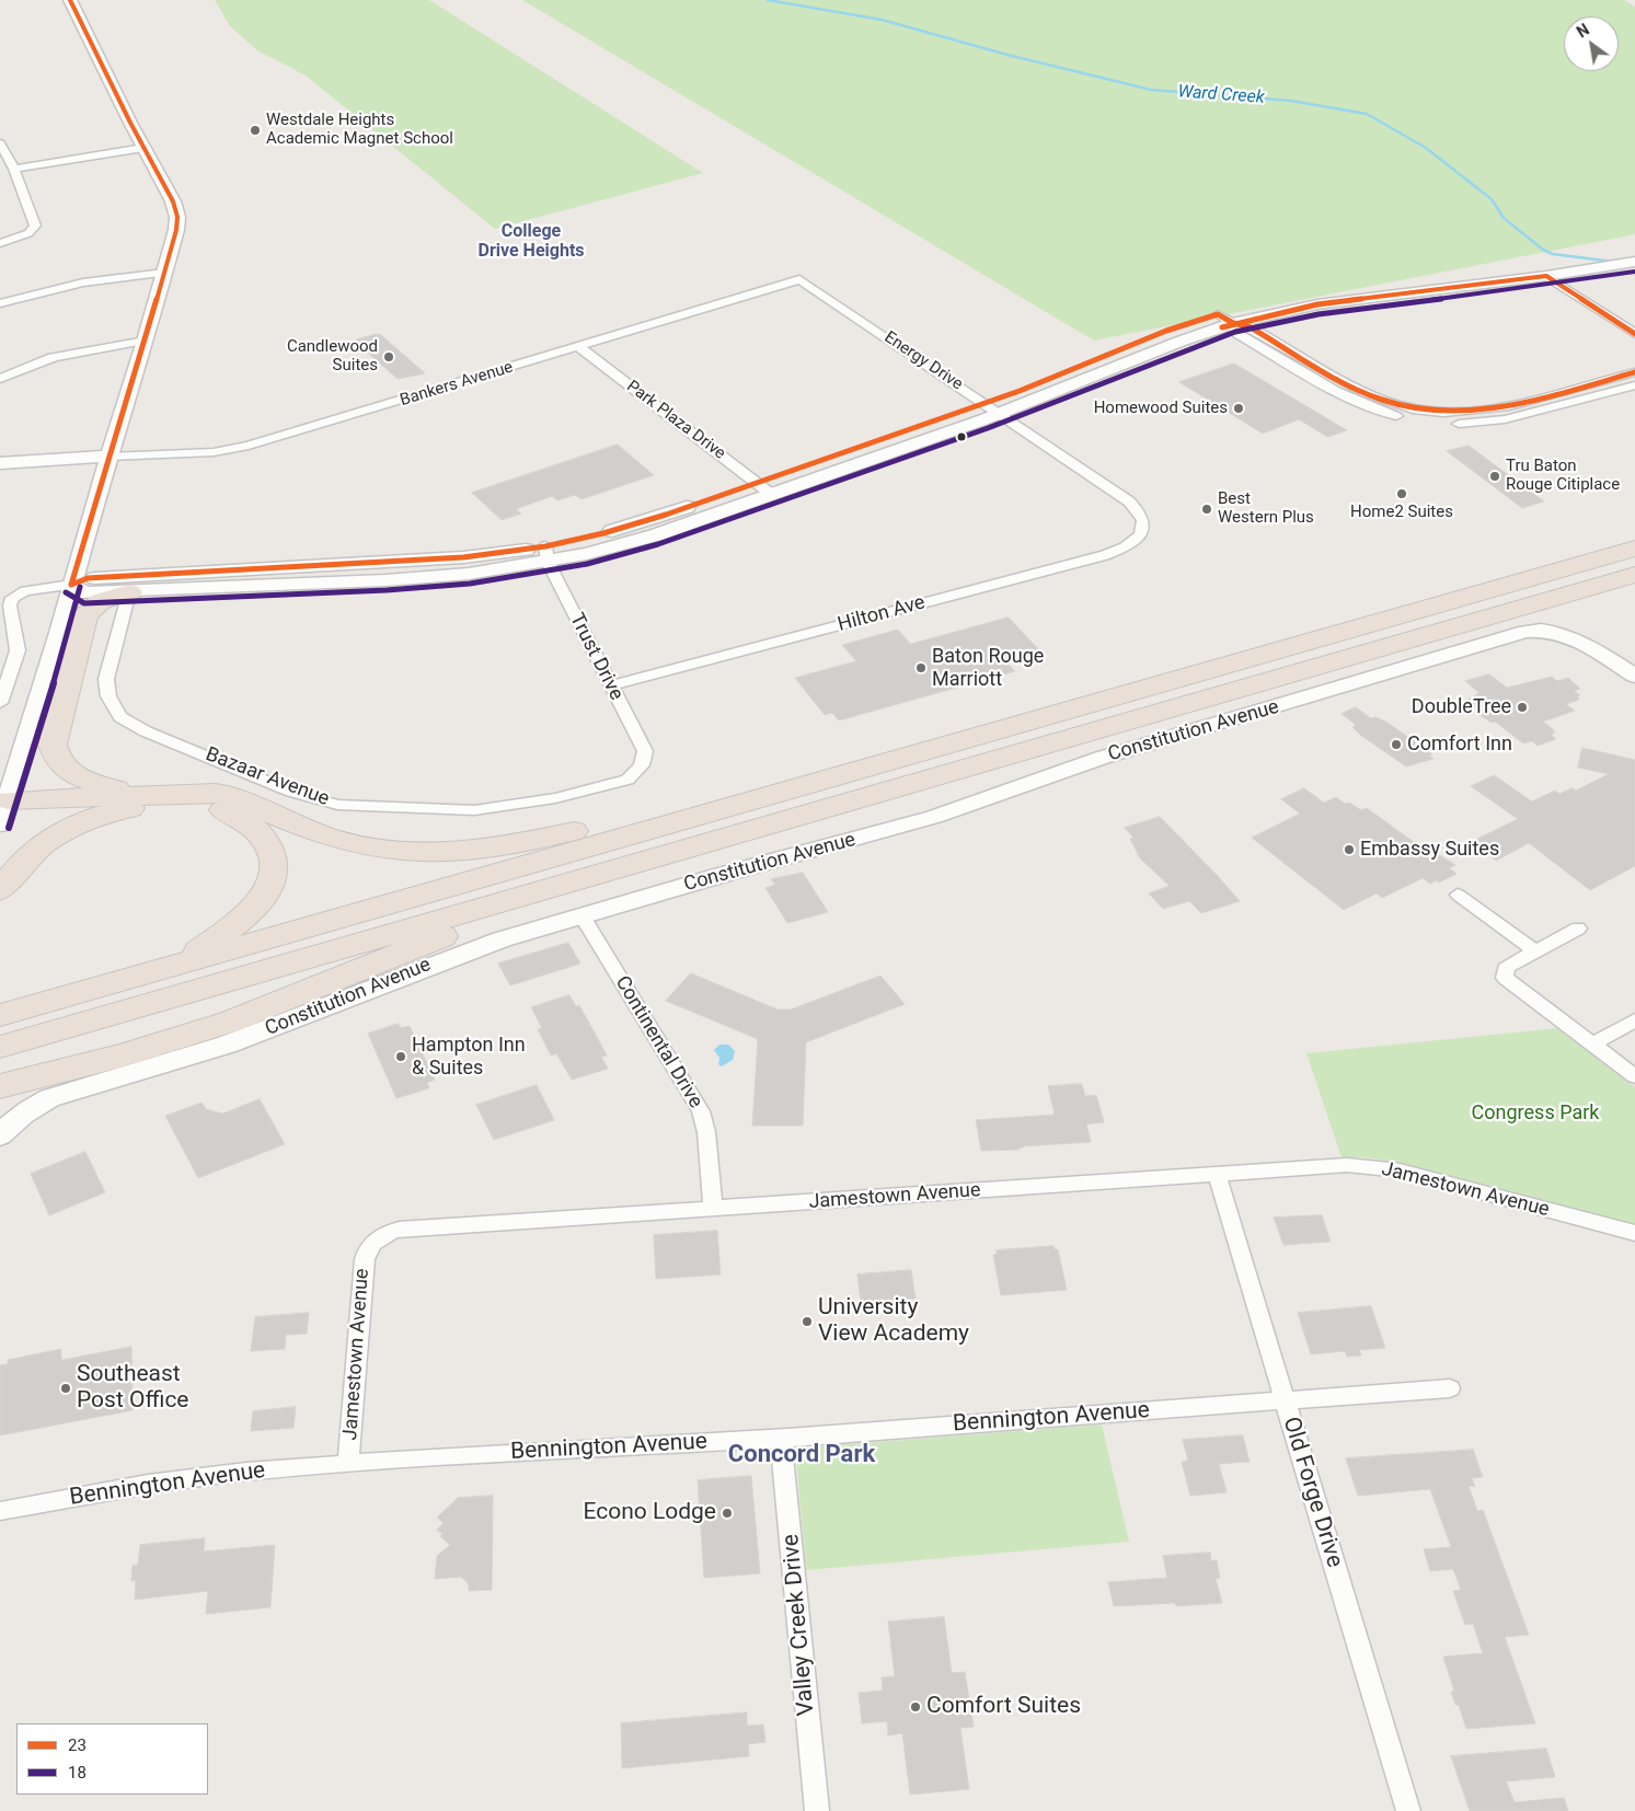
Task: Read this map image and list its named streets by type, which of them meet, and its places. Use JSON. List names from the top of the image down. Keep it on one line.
{"streets":{"street":["Energy Drive","Bankers Avenue","Park Plaza Drive","Hilton Ave","Trust Drive","Constitution Avenue","Bazaar Avenue","Continental Drive","Jamestown Avenue","Bennington Avenue","Old Forge Drive","Valley Creek Drive"]},"crossings":[["Energy Drive","Bankers Avenue"],["Energy Drive","Hilton Ave"],["Bankers Avenue","Park Plaza Drive"],["Hilton Ave","Trust Drive"],["Trust Drive","Bazaar Avenue"],["Constitution Avenue","Continental Drive"],["Continental Drive","Jamestown Avenue"],["Jamestown Avenue","Bennington Avenue"],["Jamestown Avenue","Old Forge Drive"],["Bennington Avenue","Old Forge Drive"],["Bennington Avenue","Valley Creek Drive"]],"districts":["College Drive Heights","Concord Park"],"water":["Ward Creek"],"parks":["Congress Park"],"places":["Westdale Heights Academic Magnet School","Candlewood Suites","Homewood Suites","Tru Baton Rouge Citiplace","Home2 Suites","Best Western Plus","Baton Rouge Marriott","DoubleTree","Comfort Inn","Embassy Suites","Hampton Inn & Suites","University View Academy","Southeast Post Office","Econo Lodge","Comfort Suites"],"lines":["transit line 23","transit line 18"],"legend":["23","18"],"north":"top left"}
